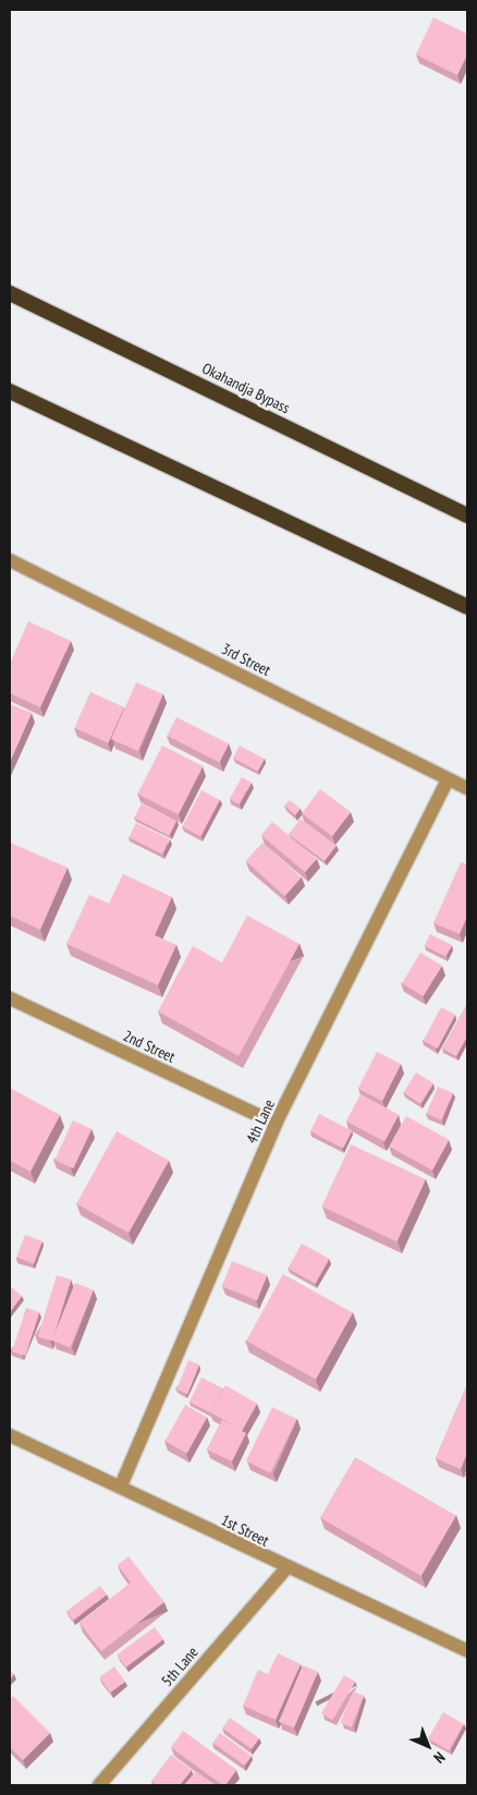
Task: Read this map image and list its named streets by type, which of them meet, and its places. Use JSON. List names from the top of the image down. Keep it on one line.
{"streets":{"highway":["Okahandja Bypass"],"street":["3rd Street","2nd Street","4th Lane","1st Street","5th Lane"]},"crossings":[["3rd Street","4th Lane"],["2nd Street","4th Lane"],["4th Lane","1st Street"],["1st Street","5th Lane"]],"north":"bottom right"}
